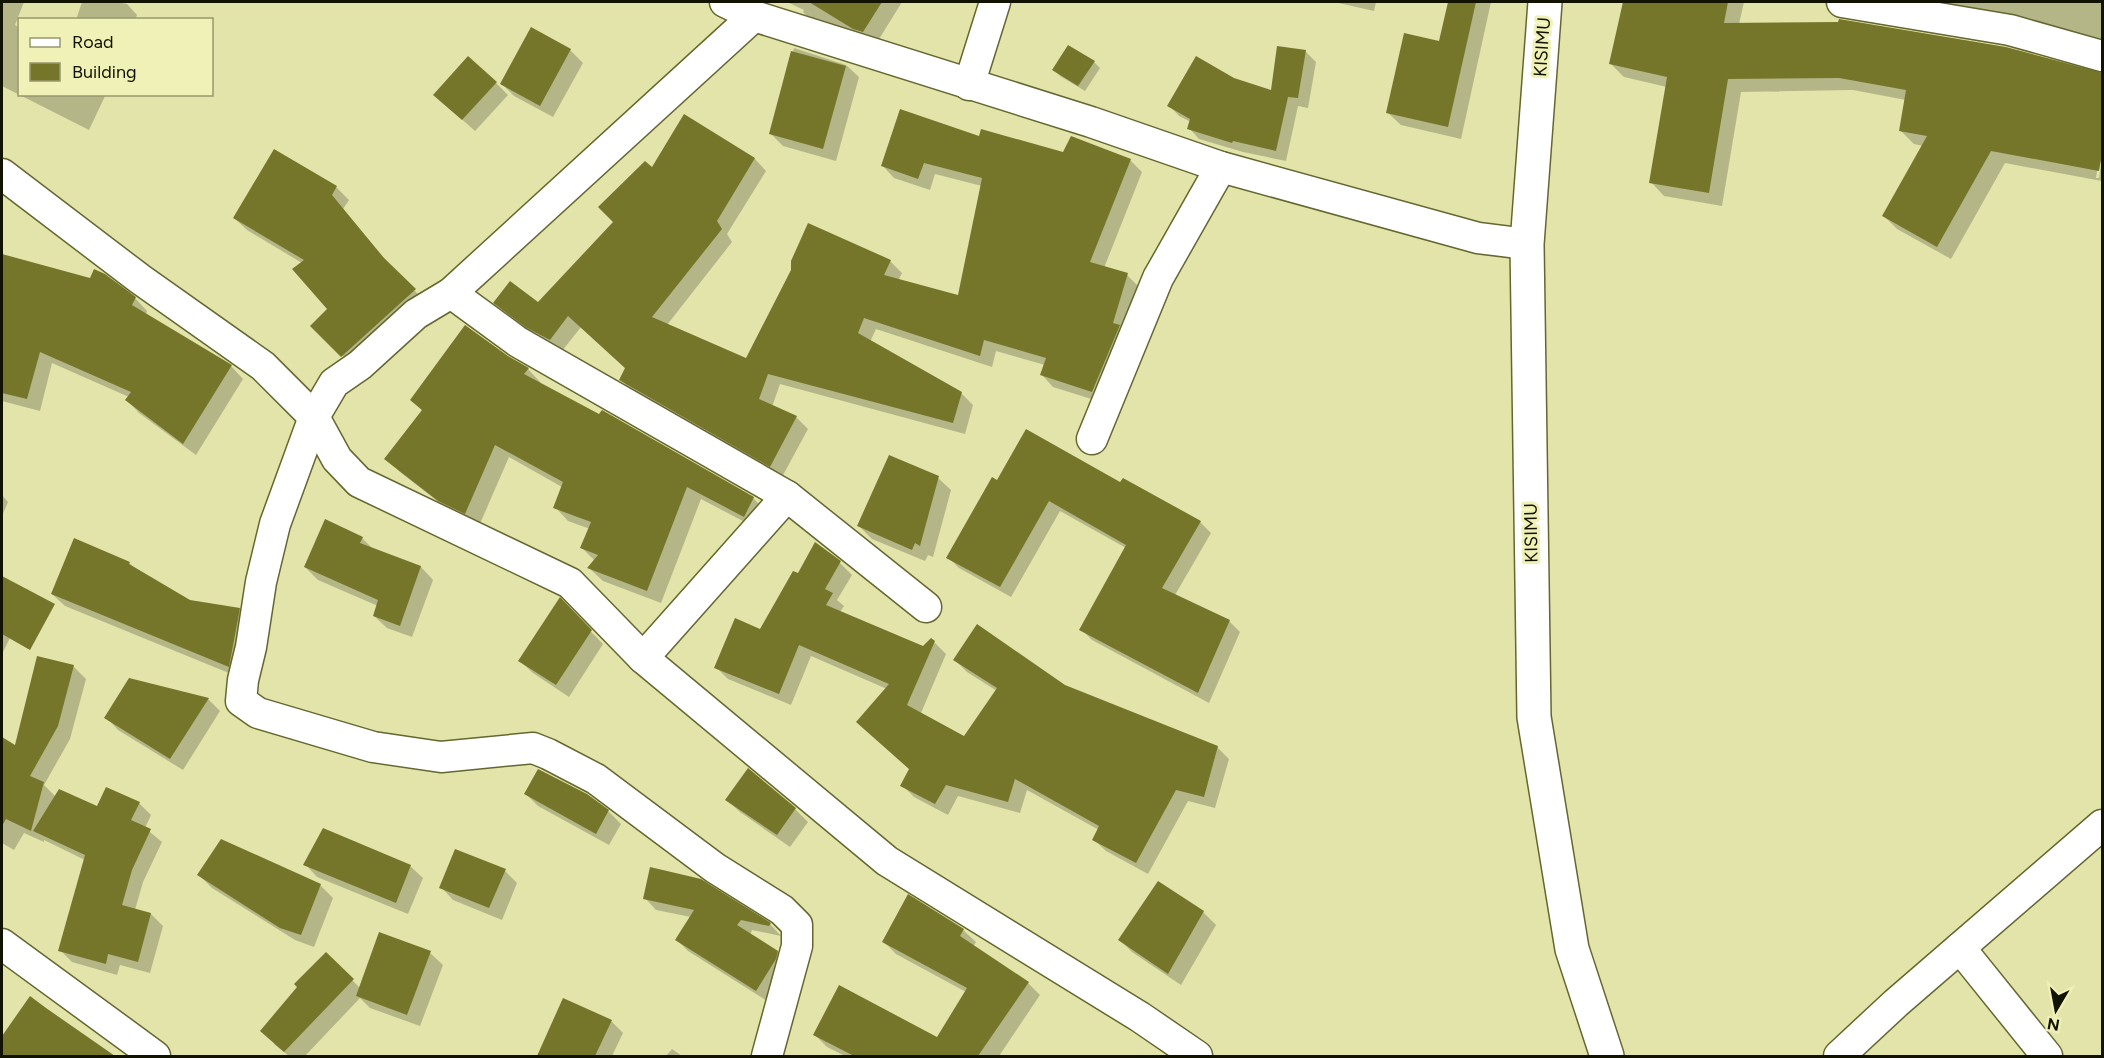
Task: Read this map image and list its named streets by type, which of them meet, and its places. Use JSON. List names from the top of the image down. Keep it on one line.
{"streets":{"street":["KISIMU"]},"legend":["Road","Building"],"north":"bottom"}
